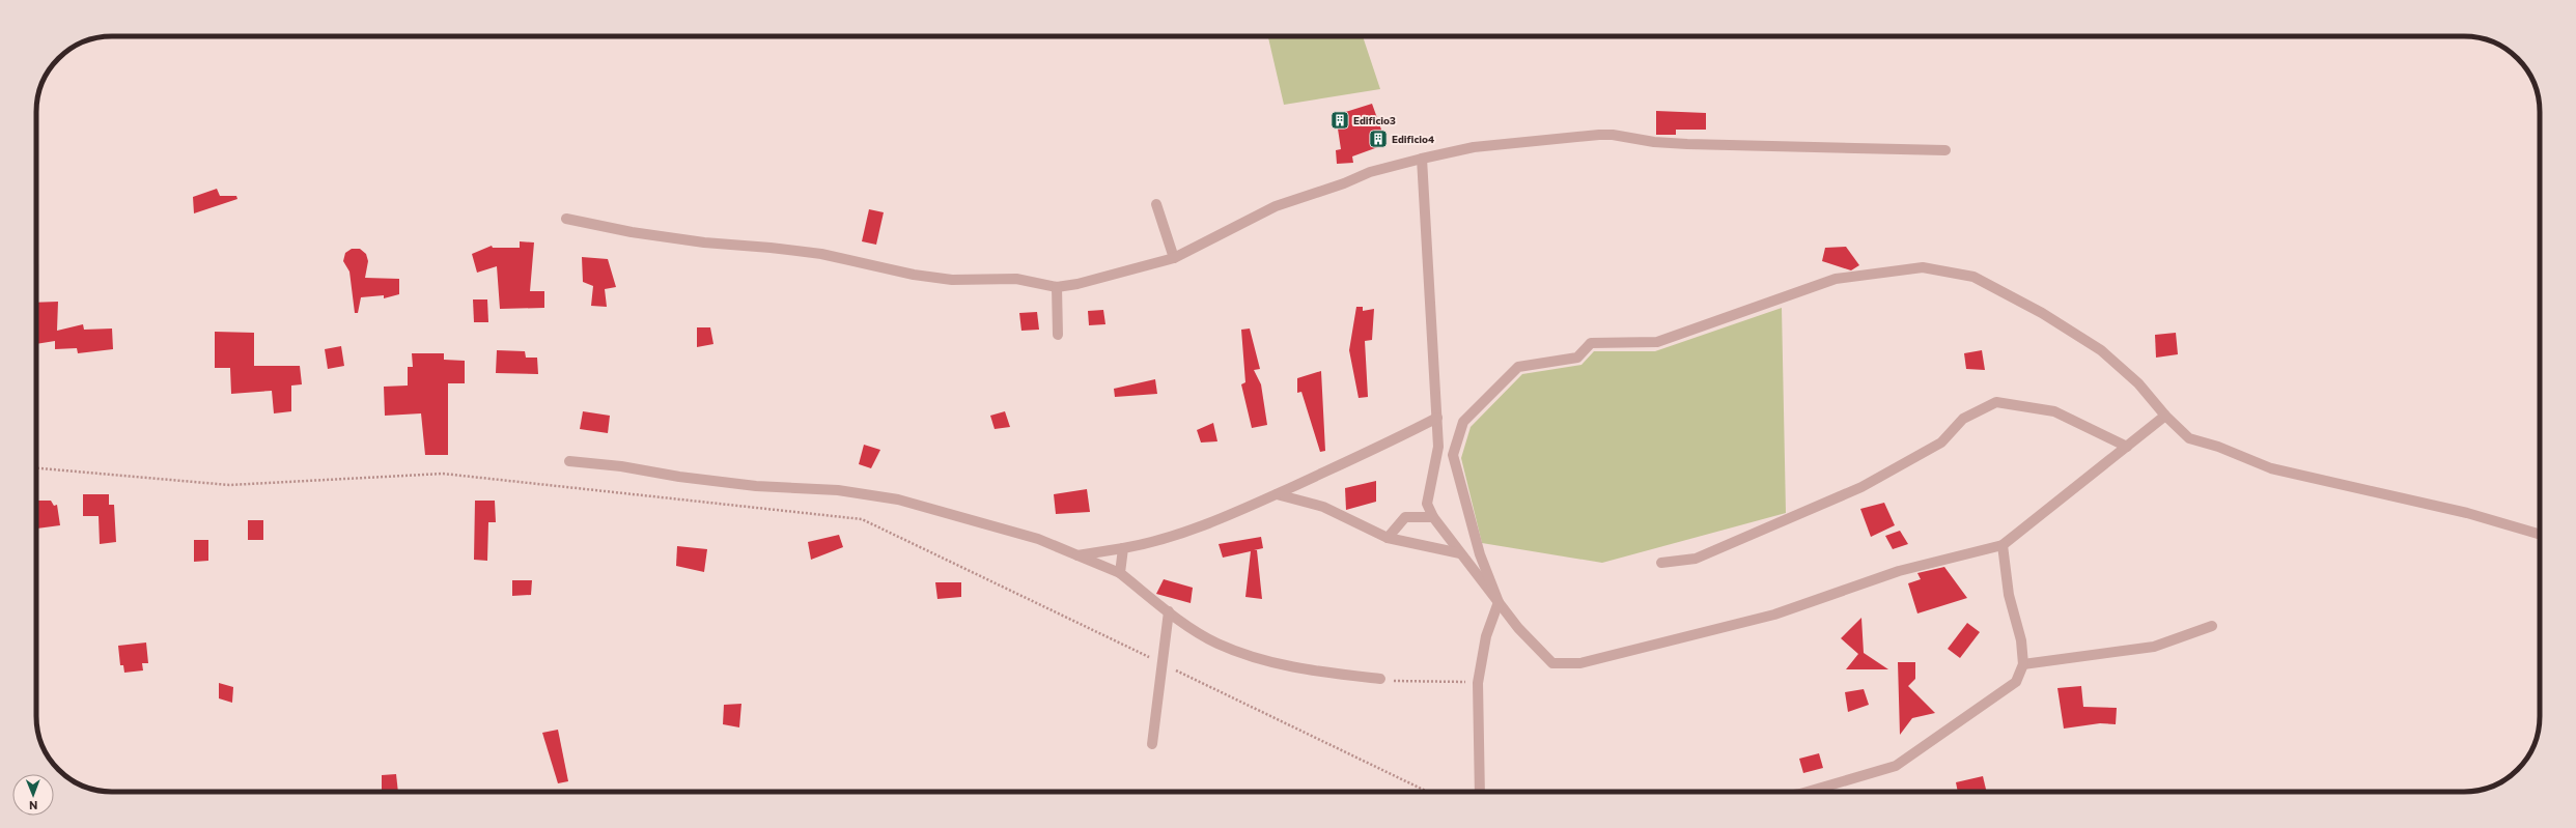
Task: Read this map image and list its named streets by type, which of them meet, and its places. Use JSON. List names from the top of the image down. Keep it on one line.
{"places":{"building":["Edificio3","Edificio4"]},"north":"bottom"}
